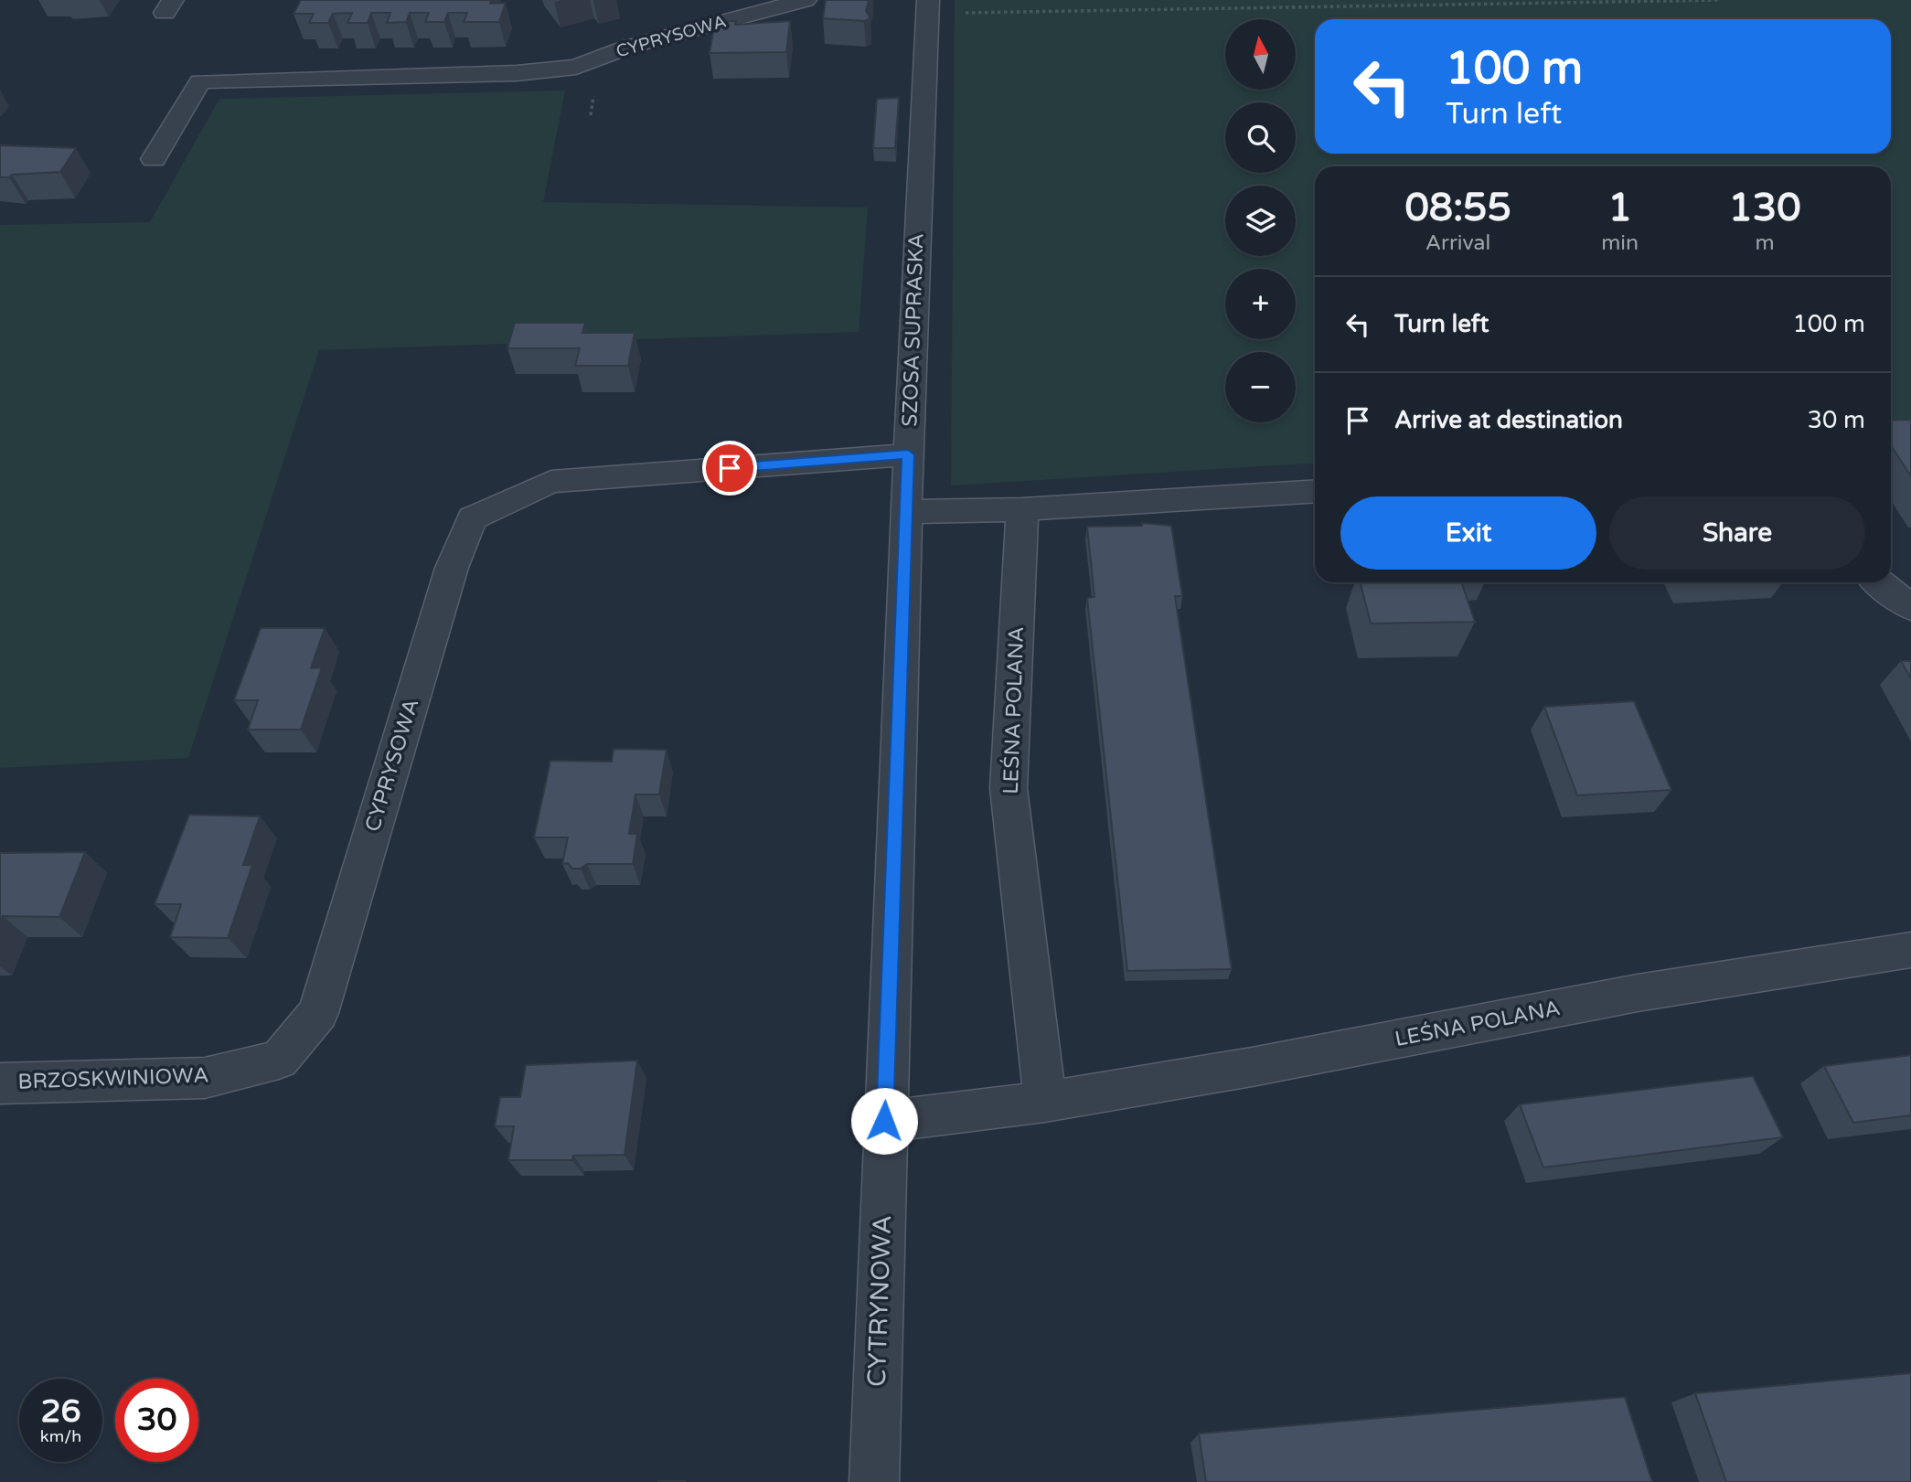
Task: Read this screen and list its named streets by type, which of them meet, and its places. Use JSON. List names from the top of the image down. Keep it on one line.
{"streets":{"street":["CYPRYSOWA","SZOSA SUPRASKA","LEŚNA POLANA","BRZOSKWINIOWA","CYTRYNOWA"]},"crossings":[["CYPRYSOWA","SZOSA SUPRASKA"],["CYPRYSOWA","BRZOSKWINIOWA"],["SZOSA SUPRASKA","LEŚNA POLANA"],["SZOSA SUPRASKA","CYTRYNOWA"],["LEŚNA POLANA","CYTRYNOWA"]],"north":"top","page":{"map_buttons":["+","−"],"turn":["100 m","Turn left"],"eta":["08:55","Arrival","1","min","130","m"],"list":[{"name":"Turn left","value":"100 m"},{"name":"Arrive at destination","value":"30 m"}],"buttons":["Exit","Share"],"speed":"26 km/h","limit":"30"}}
